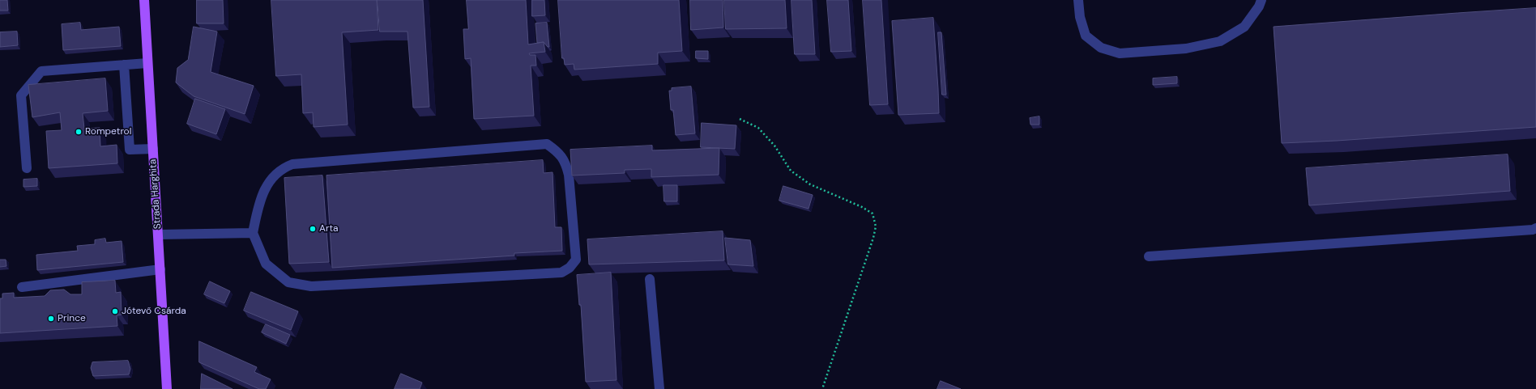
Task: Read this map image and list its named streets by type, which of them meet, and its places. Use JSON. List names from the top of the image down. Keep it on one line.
{"streets":{"main road":["Strada Harghita"]},"places":["Rompetrol","Arta","Jótevő Csárda","Prince"]}
